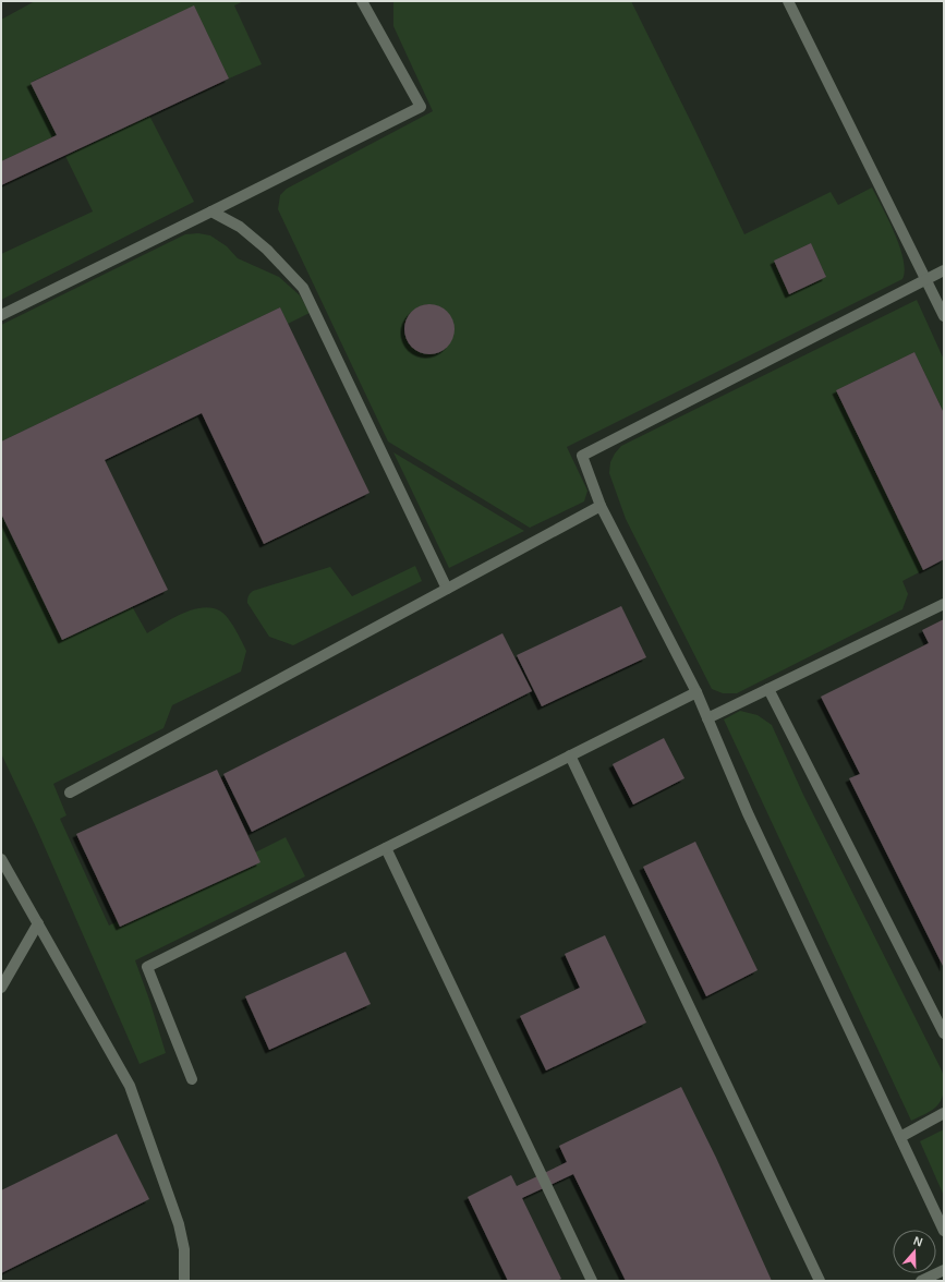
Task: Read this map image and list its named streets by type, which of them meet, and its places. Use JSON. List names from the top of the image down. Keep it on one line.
{"north":"top"}
